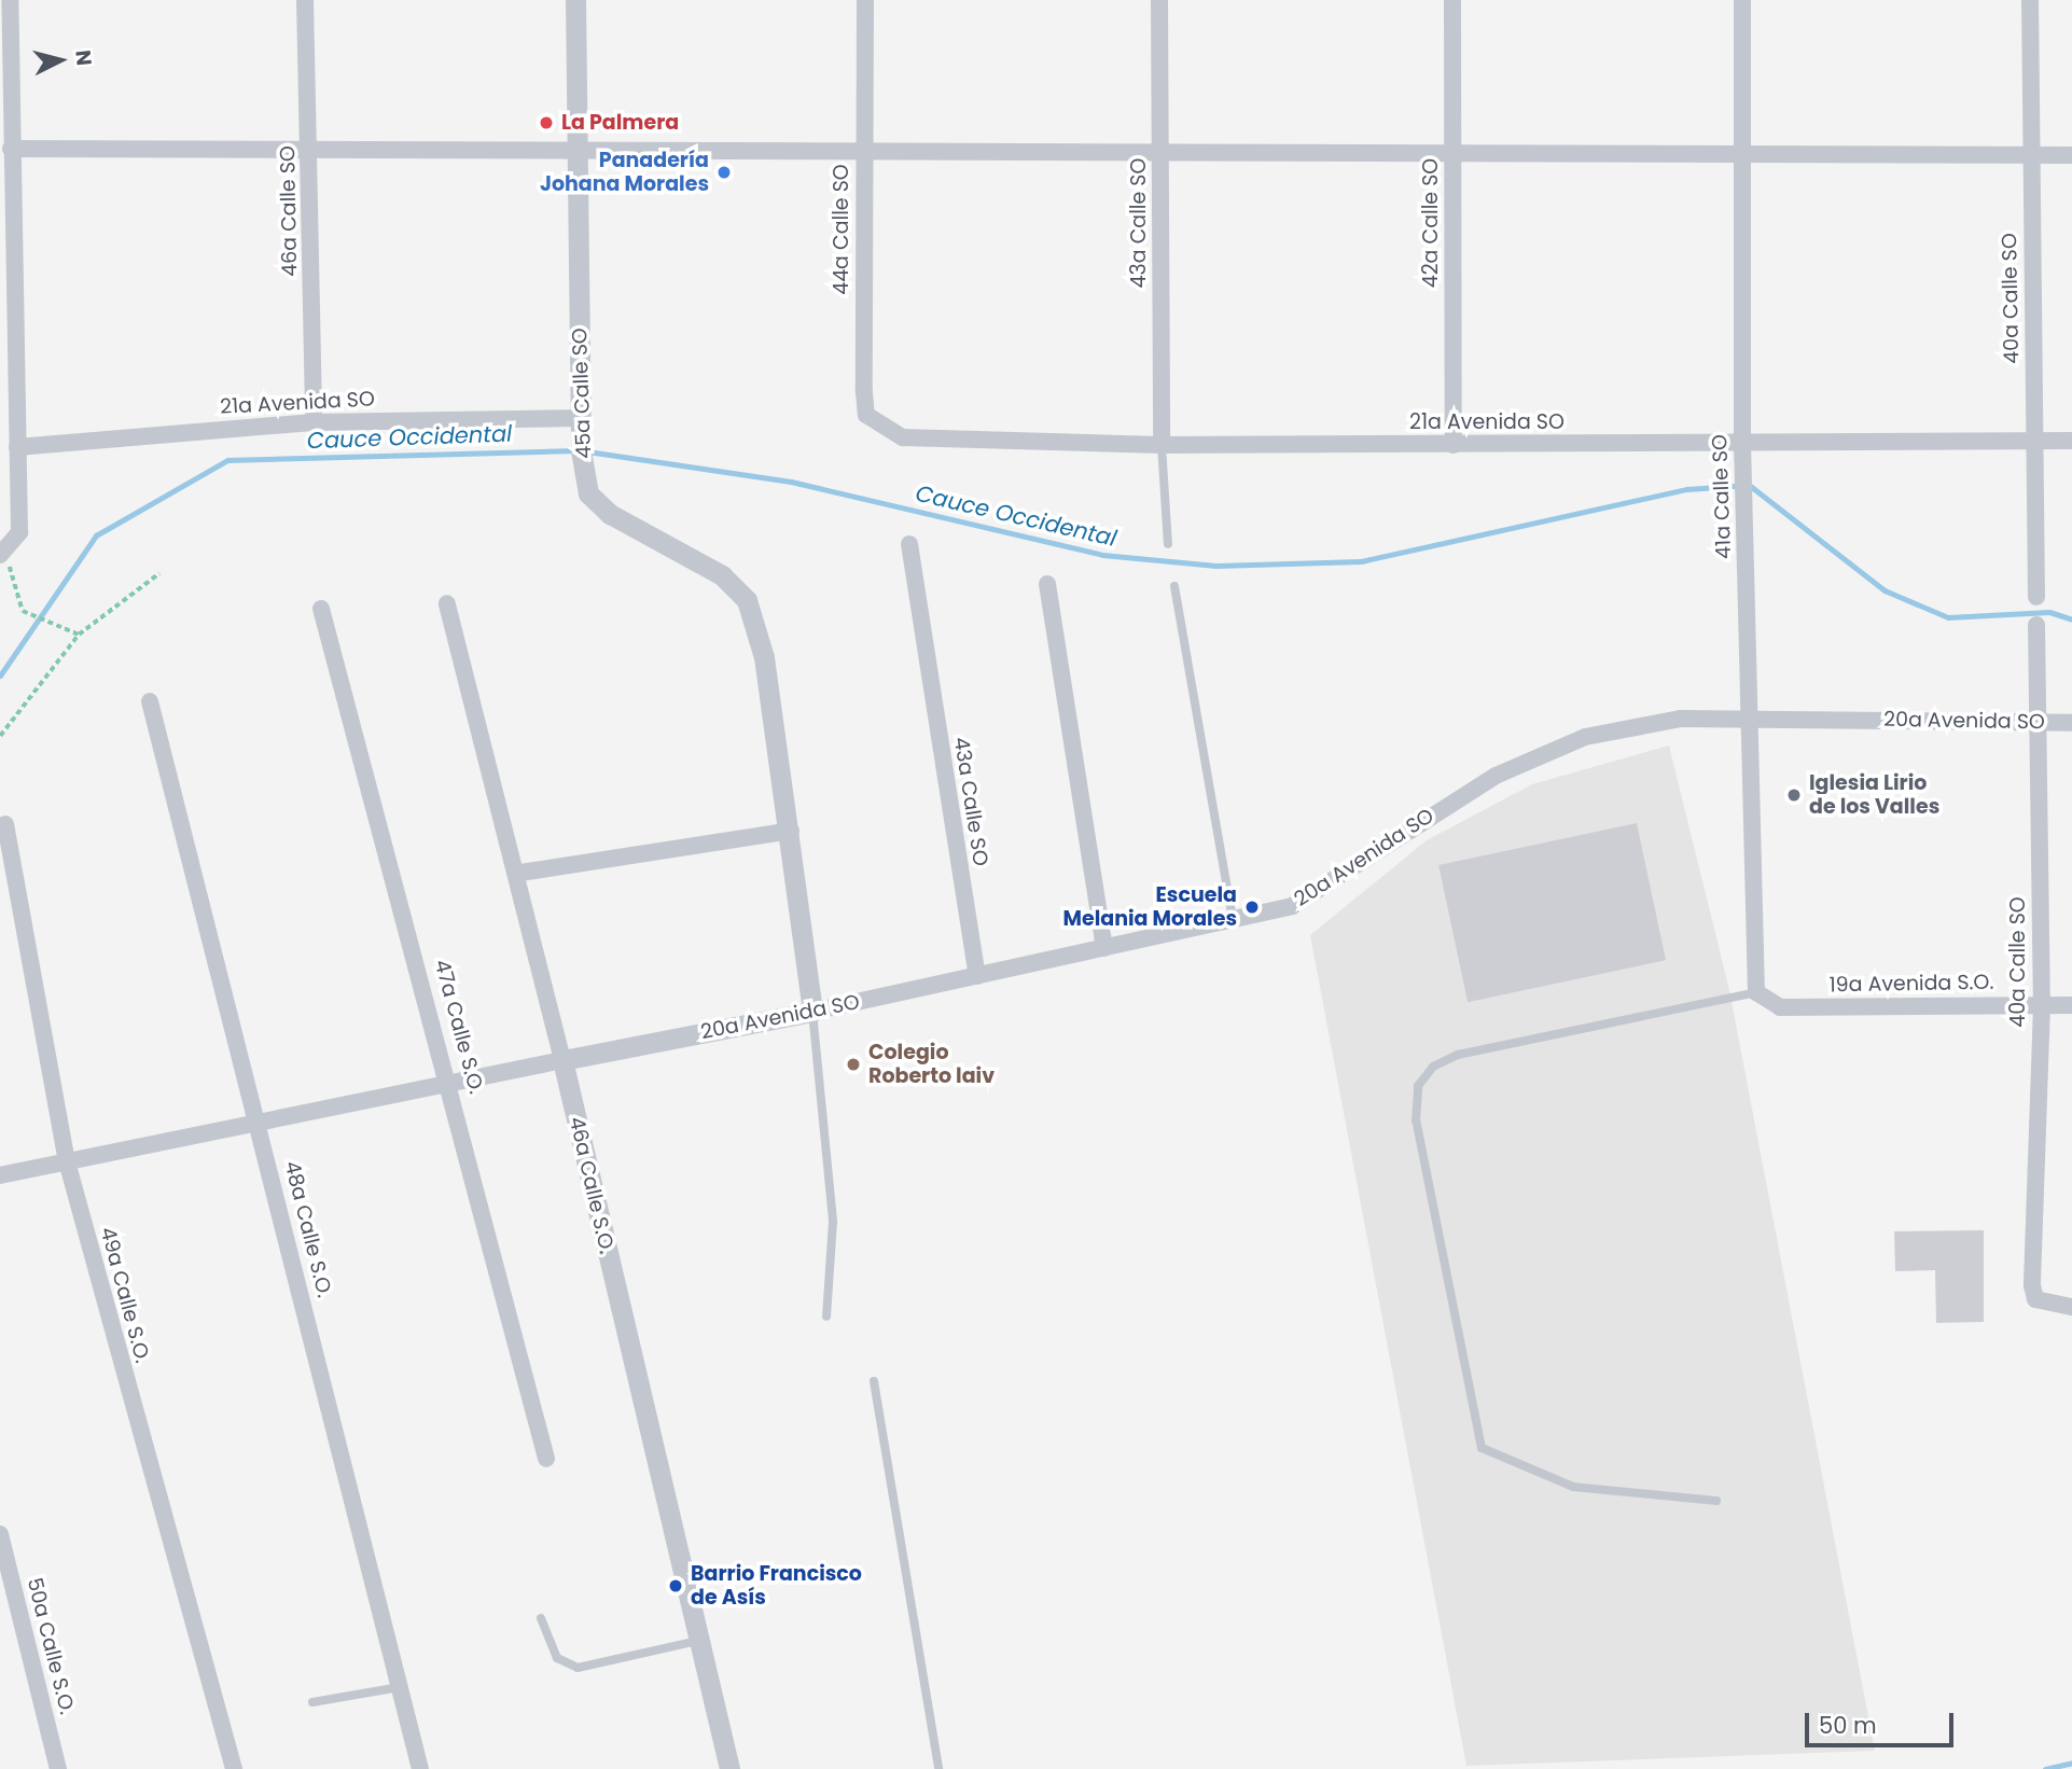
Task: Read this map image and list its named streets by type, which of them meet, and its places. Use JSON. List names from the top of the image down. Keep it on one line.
{"streets":{"street":["46a Calle SO","43a Calle SO","42a Calle SO","44a Calle SO","40a Calle SO","45a Calle SO","21a Avenida SO","41a Calle SO","20a Avenida SO","19a Avenida S.O.","47a Calle S.O.","46a Calle S.O.","48a Calle S.O.","49a Calle S.O.","50a Calle S.O."]},"crossings":[["46a Calle SO","21a Avenida SO"],["43a Calle SO","21a Avenida SO"],["43a Calle SO","20a Avenida SO"],["42a Calle SO","21a Avenida SO"],["44a Calle SO","21a Avenida SO"],["40a Calle SO","21a Avenida SO"],["40a Calle SO","20a Avenida SO"],["40a Calle SO","19a Avenida S.O."],["45a Calle SO","21a Avenida SO"],["45a Calle SO","20a Avenida SO"],["21a Avenida SO","41a Calle SO"],["41a Calle SO","20a Avenida SO"],["41a Calle SO","19a Avenida S.O."],["20a Avenida SO","46a Calle S.O."]],"water":["Cauce Occidental"],"places":["La Palmera","Panadería Johana Morales","Iglesia Lirio de los Valles","Escuela Melania Morales","Colegio Roberto laiv","Barrio Francisco de Asís"],"scale_bar":"50 m","north":"right"}
